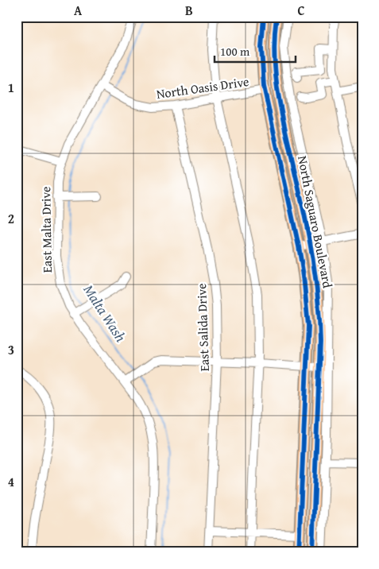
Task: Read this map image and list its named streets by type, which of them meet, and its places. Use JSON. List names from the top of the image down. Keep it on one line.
{"streets":{"main road":["North Saguaro Boulevard"],"street":["North Oasis Drive","East Malta Drive","East Salida Drive"]},"crossings":[["North Oasis Drive","North Saguaro Boulevard"],["North Oasis Drive","East Malta Drive"],["North Oasis Drive","East Salida Drive"]],"water":["Malta Wash"],"scale_bar":"100 m","grid":{"columns":["A","B","C"],"rows":["1","2","3","4"]}}
